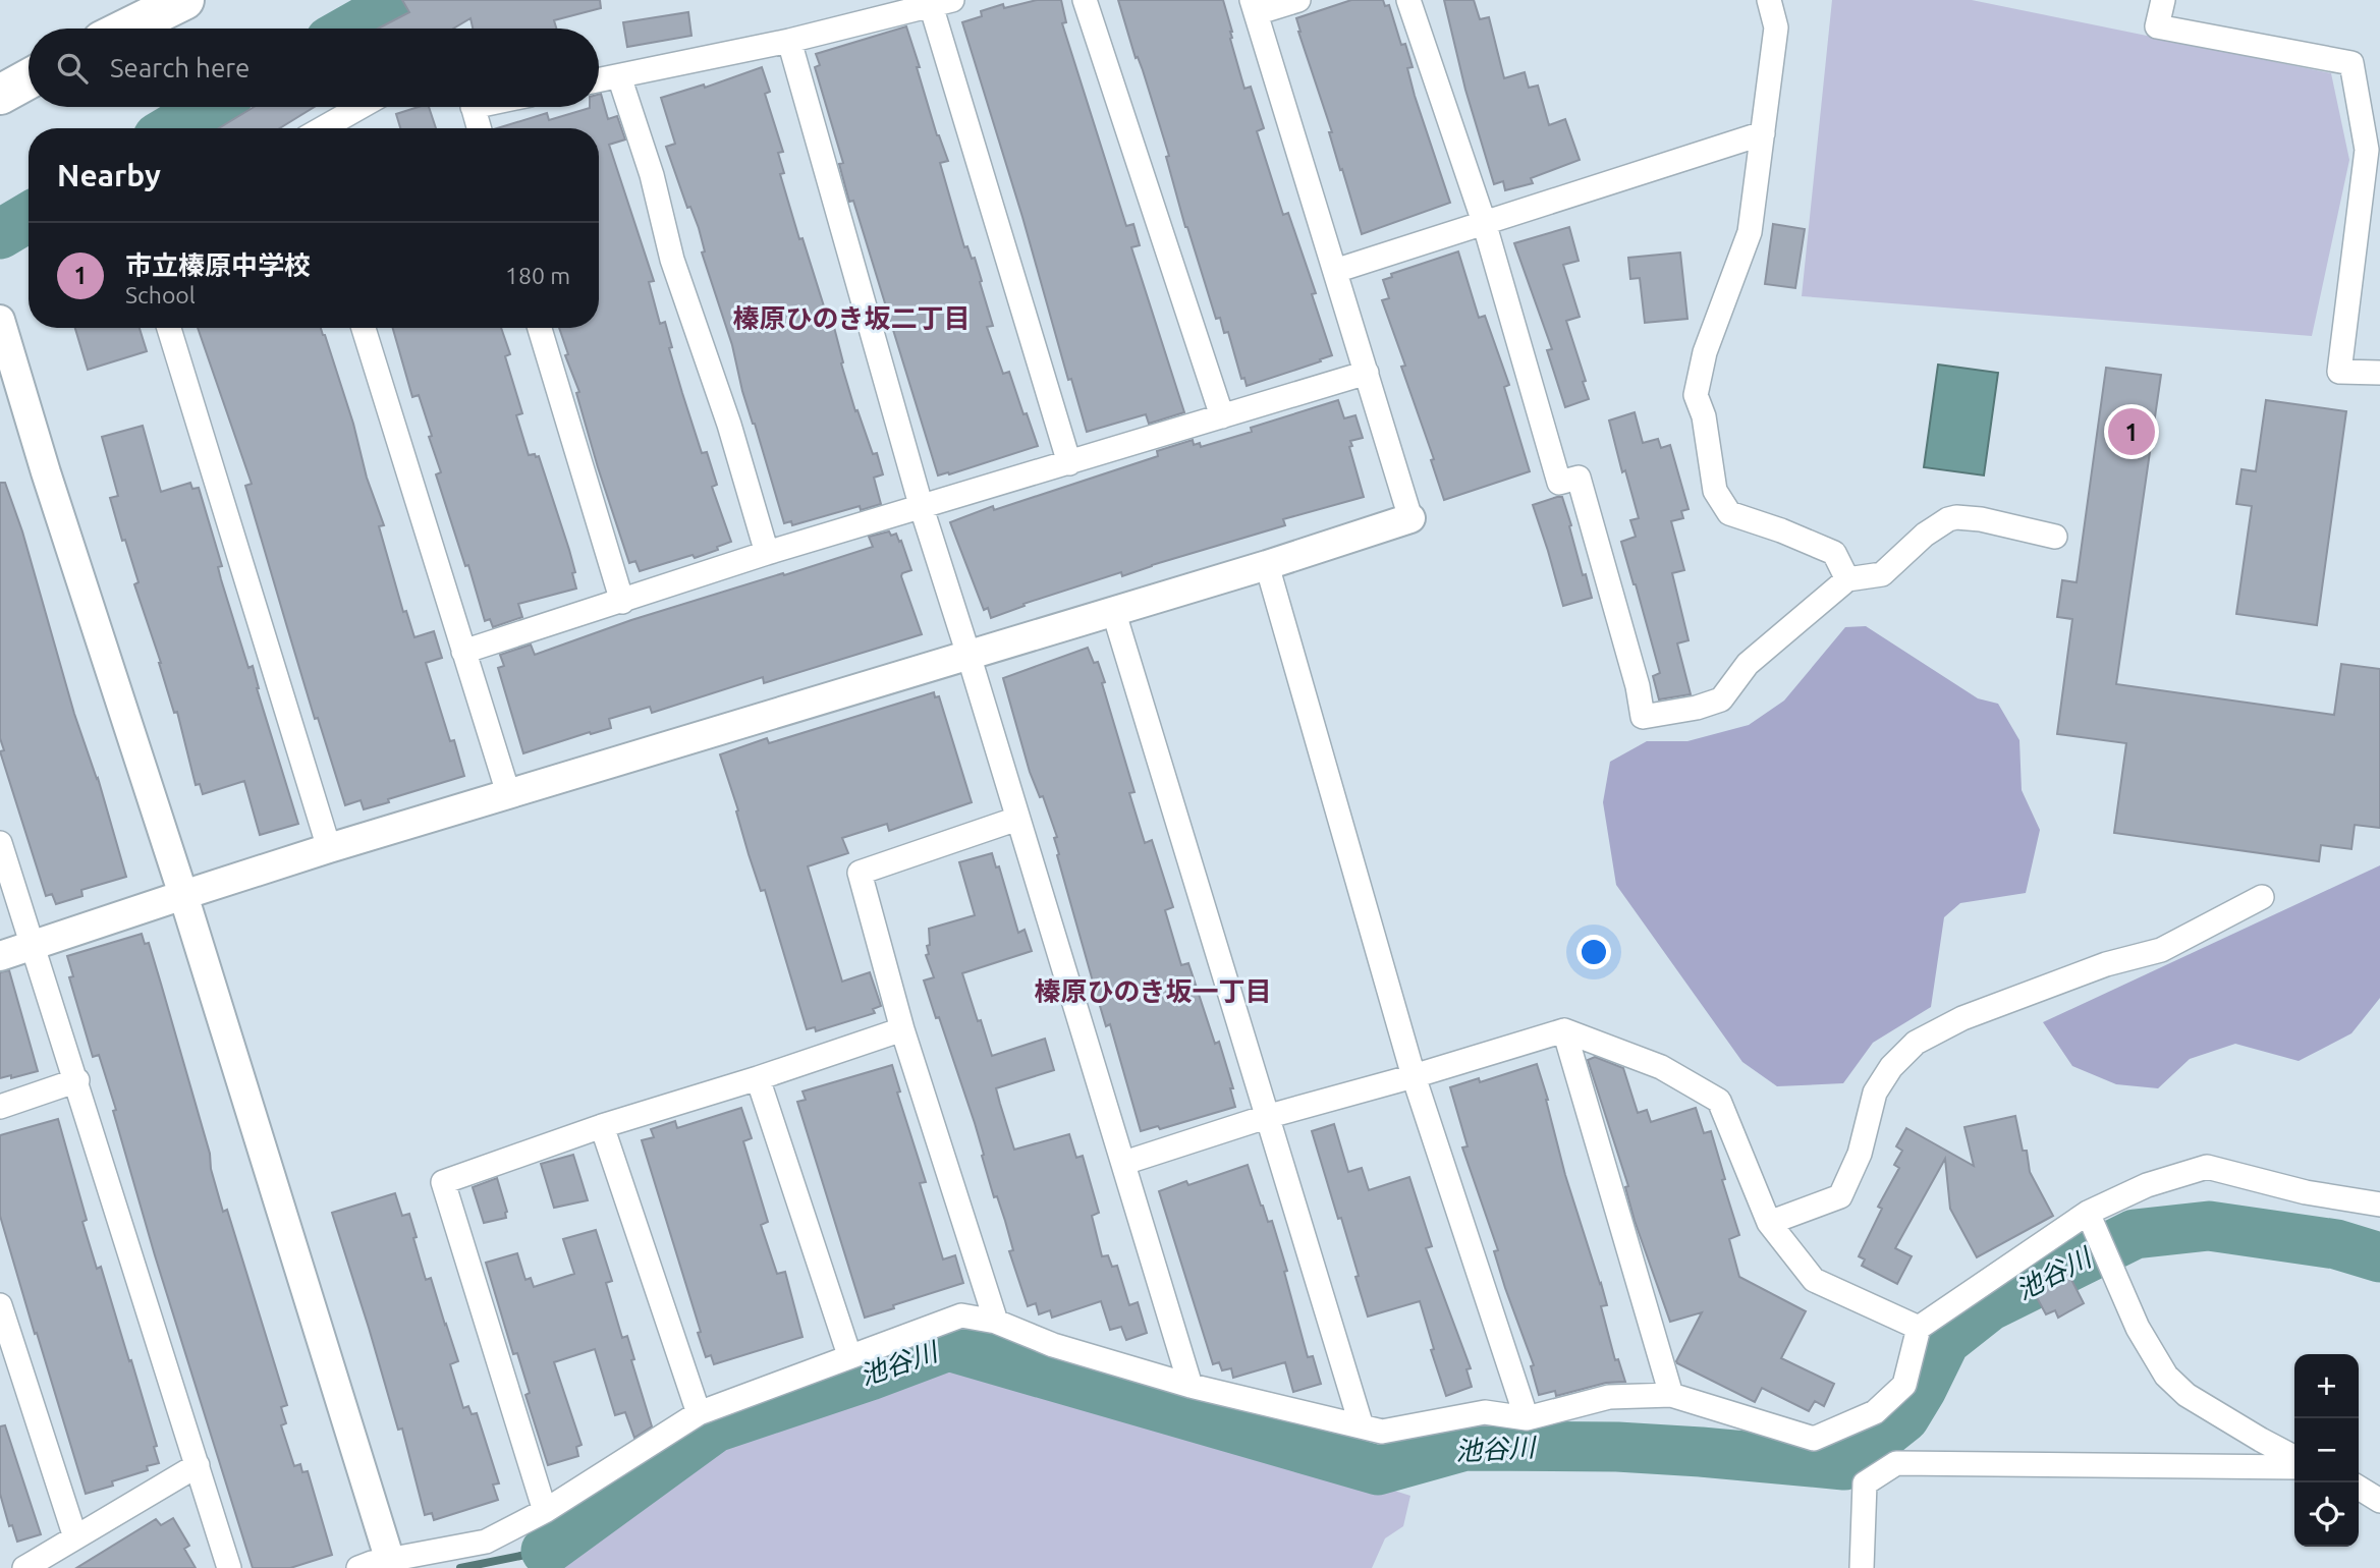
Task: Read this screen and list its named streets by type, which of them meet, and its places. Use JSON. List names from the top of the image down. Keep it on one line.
{"districts":["榛原ひのき坂二丁目","榛原ひのき坂一丁目"],"water":["池谷川"],"page":{"search":"Search here","heading":"Nearby","list":[{"mark":"1","name":"市立榛原中学校","note":"School","value":"180 m"}],"pins":"1","map_buttons":["+","−"]}}
